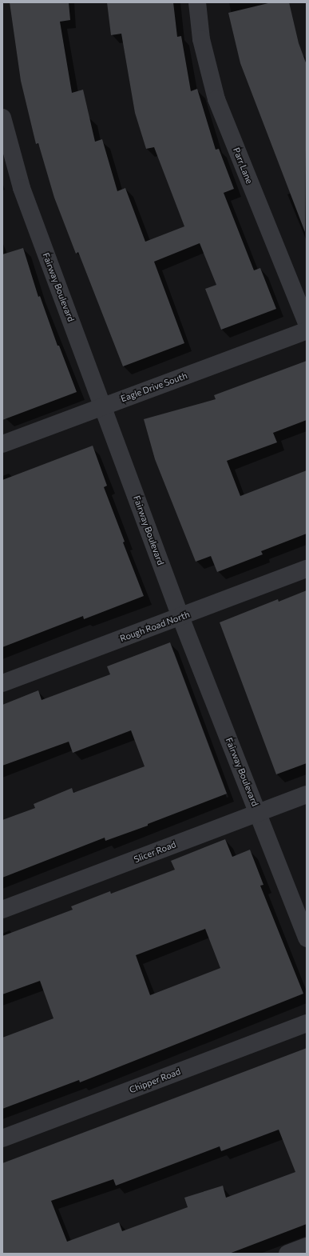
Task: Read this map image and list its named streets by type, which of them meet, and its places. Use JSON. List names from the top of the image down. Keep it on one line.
{"streets":{"street":["Parr Lane","Fairway Boulevard","Eagle Drive South","Rough Road North","Slicer Road","Chipper Road"]},"crossings":[["Fairway Boulevard","Eagle Drive South"],["Fairway Boulevard","Rough Road North"],["Fairway Boulevard","Slicer Road"]]}
